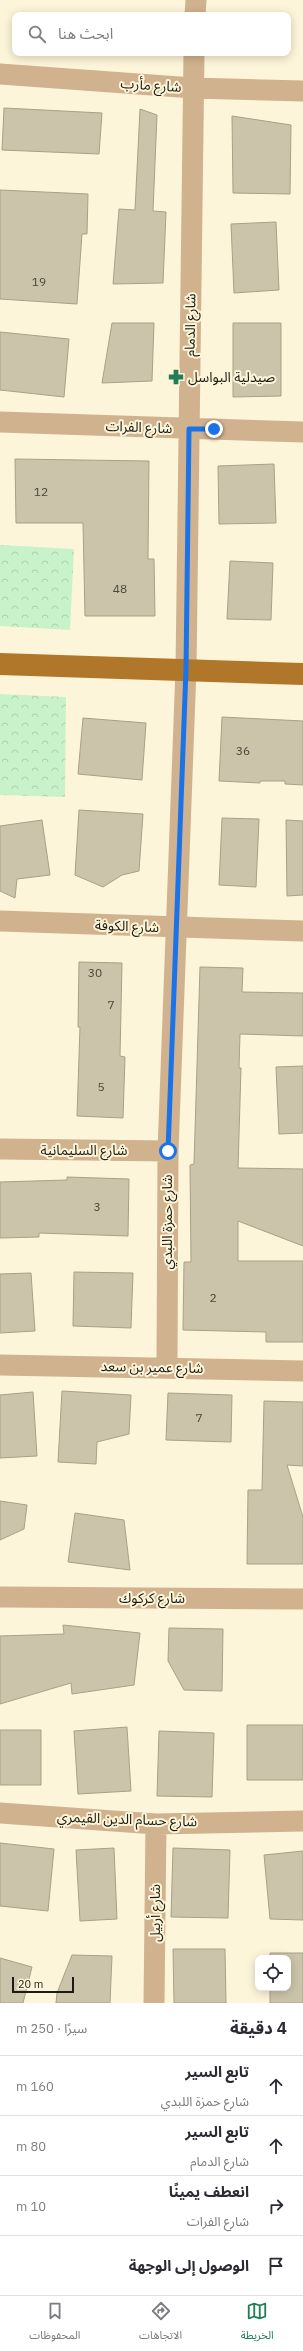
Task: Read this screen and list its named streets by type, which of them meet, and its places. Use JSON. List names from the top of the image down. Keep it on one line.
{"streets":{"street":["شارع مأرب","شارع الدمام","شارع الفرات","شارع الكوفة","شارع السليمانية","شارع حمزة اللبدي","شارع عمير بن سعد","شارع كركوك","شارع حسام الدين القيمري","شارع أربيل"]},"crossings":[["شارع مأرب","شارع الدمام"],["شارع الدمام","شارع الفرات"],["شارع الدمام","شارع حمزة اللبدي"],["شارع الكوفة","شارع حمزة اللبدي"],["شارع السليمانية","شارع حمزة اللبدي"],["شارع حمزة اللبدي","شارع عمير بن سعد"],["شارع حسام الدين القيمري","شارع أربيل"]],"places":{"pharmacy":["صيدلية البواسل"]},"house_numbers":["19","12","48","36","30","7","5","3","2","7"],"scale_bar":"20 m","page":{"search":"ابحث هنا","scale":"20 m","heading":["4 دقيقة","سيرًا · 250 m"],"list":[["تابع السير","شارع حمزة اللبدي","160 m"],["تابع السير","شارع الدمام","80 m"],["انعطف يمينًا","شارع الفرات","10 m"],"الوصول إلى الوجهة"],"nav":["الخريطة","الاتجاهات","المحفوظات"]}}
